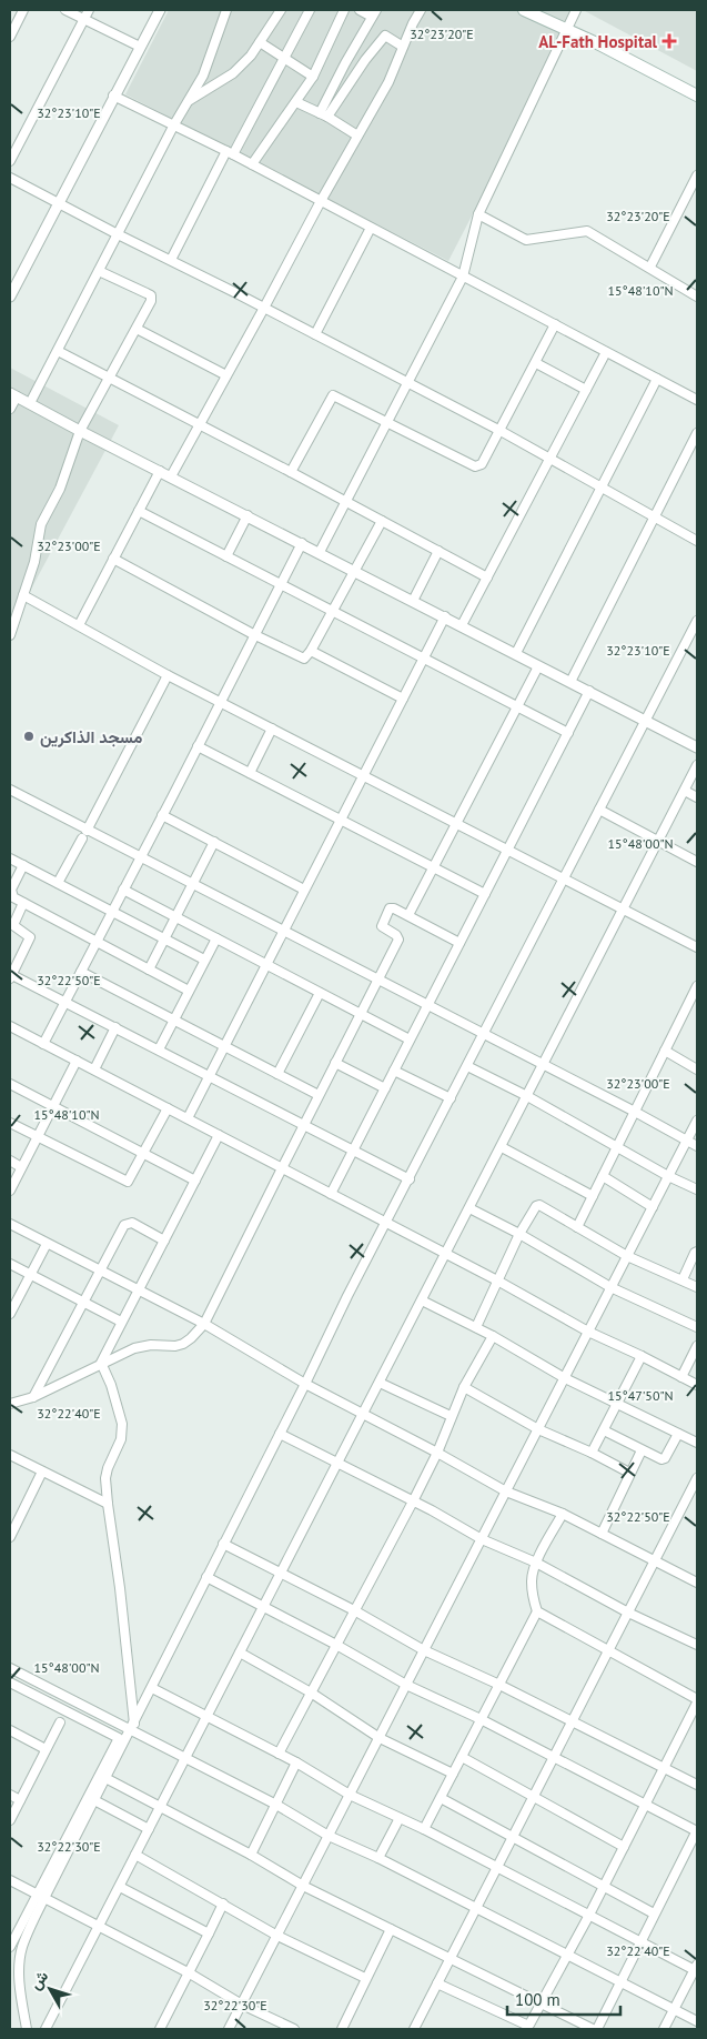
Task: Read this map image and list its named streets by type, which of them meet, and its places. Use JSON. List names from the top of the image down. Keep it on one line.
{"places":{"health":["AL-Fath Hospital"],"other":["مسجد الذاكرين"]},"scale_bar":"100 m","north":"top left","coordinates":["32°23'20\"E","32°23'10\"E","15°48'10\"N","32°23'00\"E","15°48'00\"N","32°22'50\"E","15°47'50\"N","32°22'40\"E","32°22'30\"E"]}
